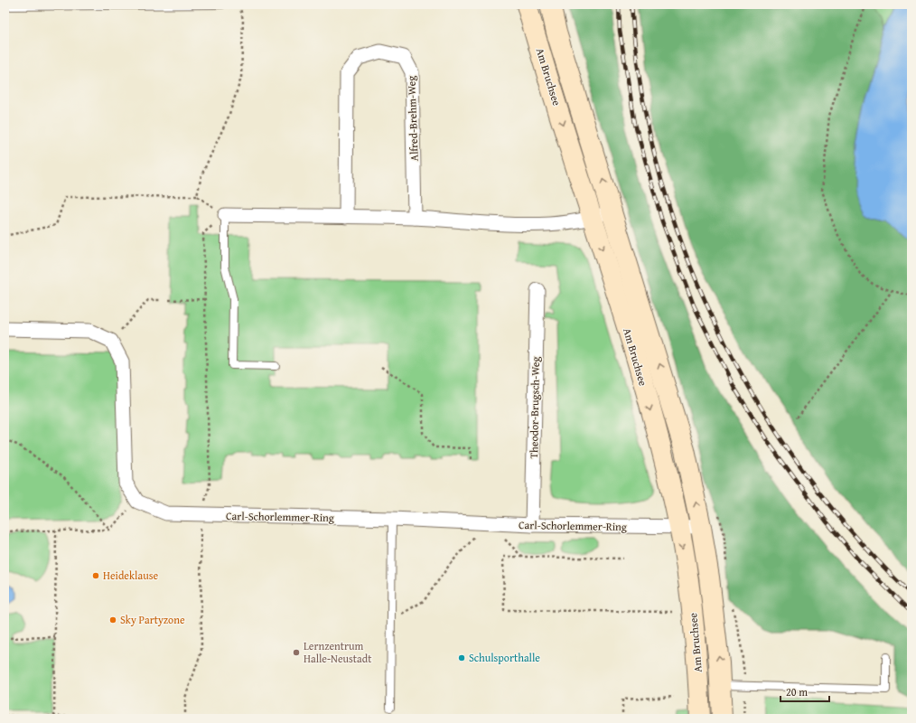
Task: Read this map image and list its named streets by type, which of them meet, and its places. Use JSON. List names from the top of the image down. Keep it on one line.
{"streets":{"street":["Am Bruchsee","Alfred-Brehm-Weg","Theodor-Brugsch-Weg","Carl-Schorlemmer-Ring"]},"crossings":[["Am Bruchsee","Carl-Schorlemmer-Ring"],["Theodor-Brugsch-Weg","Carl-Schorlemmer-Ring"]],"places":["Heideklause","Sky Partyzone","Lernzentrum Halle-Neustadt","Schulsporthalle"],"scale_bar":"20 m"}
